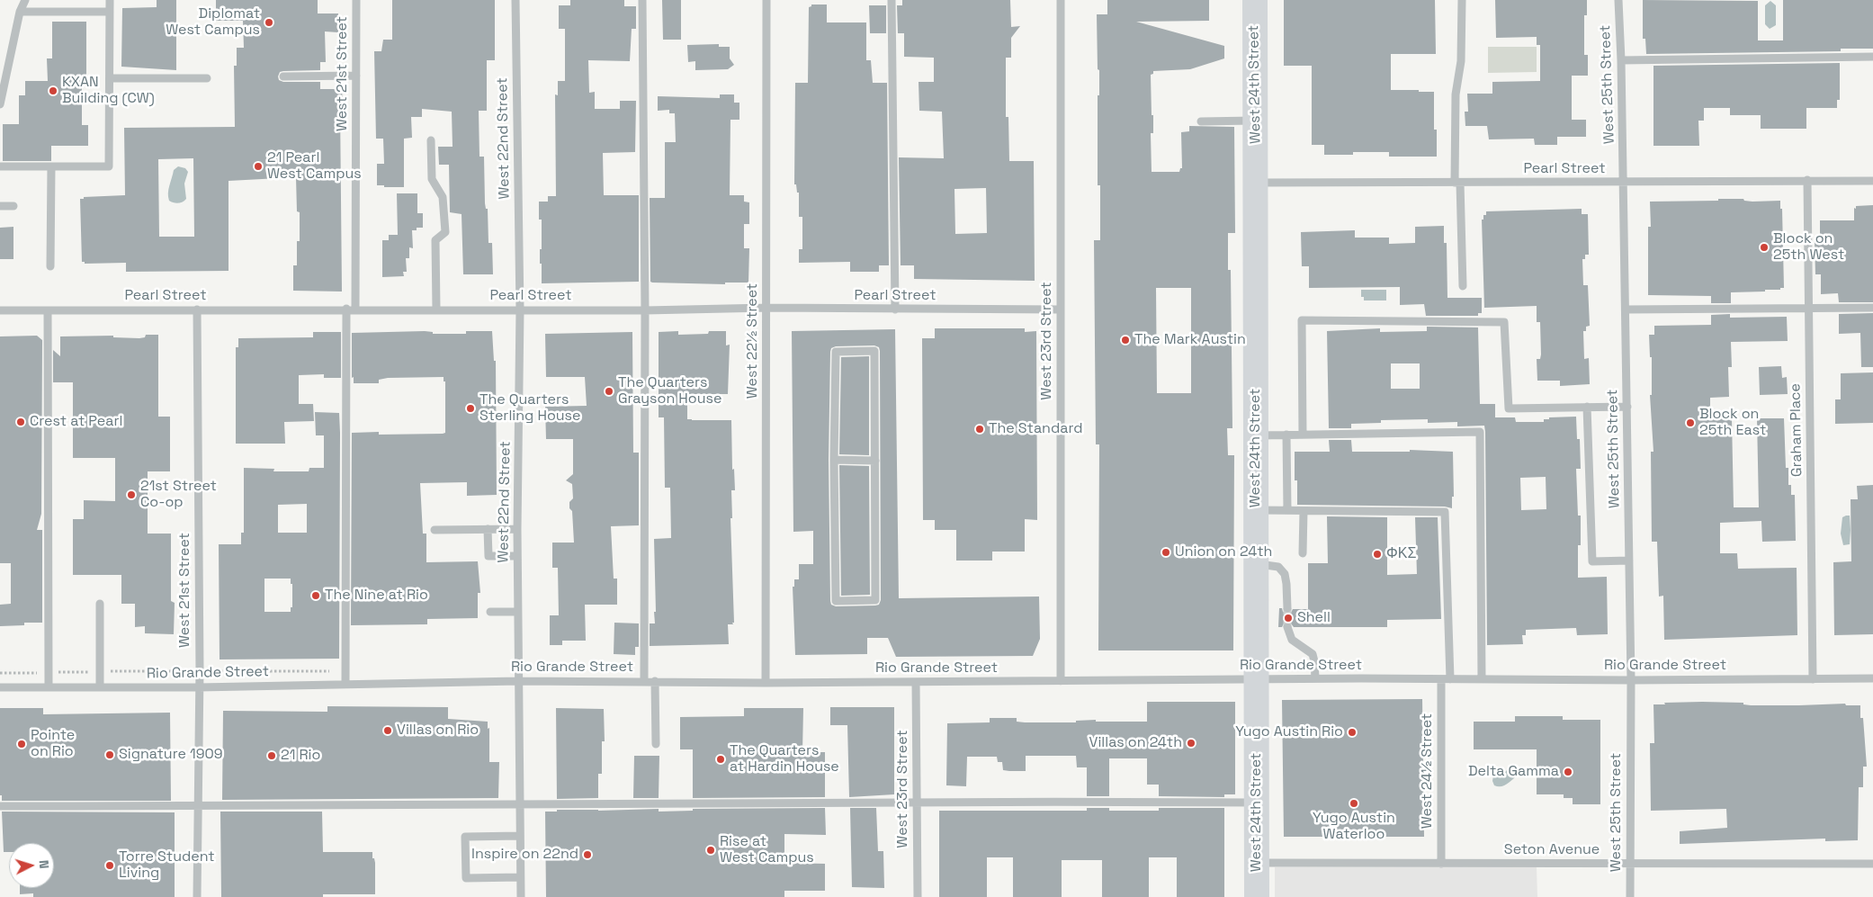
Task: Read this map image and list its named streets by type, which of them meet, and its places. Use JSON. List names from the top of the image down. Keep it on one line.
{"streets":{"main road":["West 24th Street"],"street":["West 21st Street","West 25th Street","West 22nd Street","Pearl Street","West 22½ Street","West 23rd Street","Graham Place","Rio Grande Street","West 24½ Street","Seton Avenue"]},"crossings":[["West 21st Street","Pearl Street"],["West 21st Street","Rio Grande Street"],["West 24th Street","Pearl Street"],["West 24th Street","Rio Grande Street"],["West 24th Street","Seton Avenue"],["West 25th Street","Pearl Street"],["West 25th Street","Rio Grande Street"],["West 25th Street","Seton Avenue"],["West 22nd Street","Pearl Street"],["West 22nd Street","Rio Grande Street"],["Pearl Street","West 22½ Street"],["Pearl Street","West 23rd Street"],["Pearl Street","Graham Place"],["West 22½ Street","Rio Grande Street"],["West 23rd Street","Rio Grande Street"],["Graham Place","Rio Grande Street"],["Rio Grande Street","West 24½ Street"],["West 24½ Street","Seton Avenue"]],"places":["Diplomat West Campus","KXAN Building (CW)","21 Pearl West Campus","Block on 25th West","The Mark Austin","The Quarters Grayson House","The Quarters Sterling House","Crest at Pearl","Block on 25th East","The Standard","21st Street Co-op","Union on 24th","ΦΚΣ","The Nine at Rio","Shell","Villas on Rio","Yugo Austin Rio","Villas on 24th","Pointe on Rio","Signature 1909","21 Rio","The Quarters at Hardin House","Delta Gamma","Yugo Austin Waterloo","Rise at West Campus","Inspire on 22nd","Torre Student Living"],"north":"right"}
